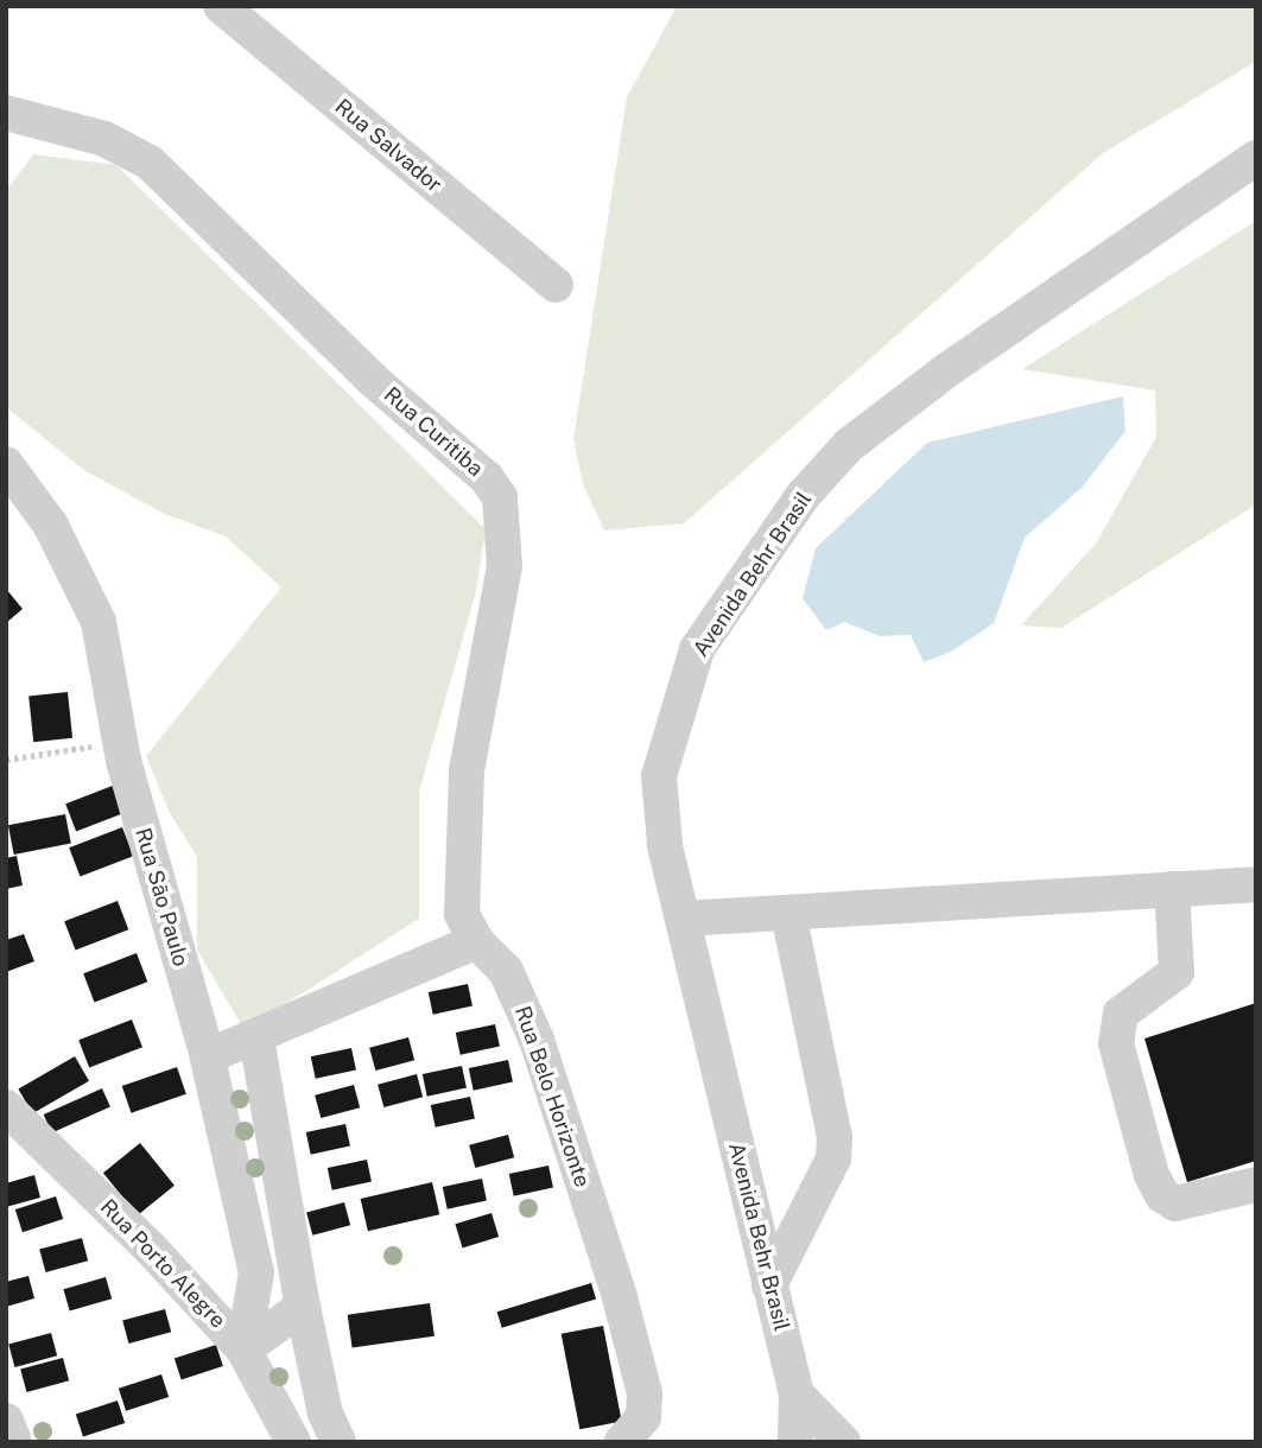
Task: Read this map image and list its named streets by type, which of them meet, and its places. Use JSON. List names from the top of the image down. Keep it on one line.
{"streets":{"street":["Rua Salvador","Rua Curitiba","Avenida Behr Brasil","Rua São Paulo","Rua Belo Horizonte","Rua Porto Alegre"]},"crossings":[["Rua Curitiba","Rua Belo Horizonte"],["Rua São Paulo","Rua Porto Alegre"]]}
